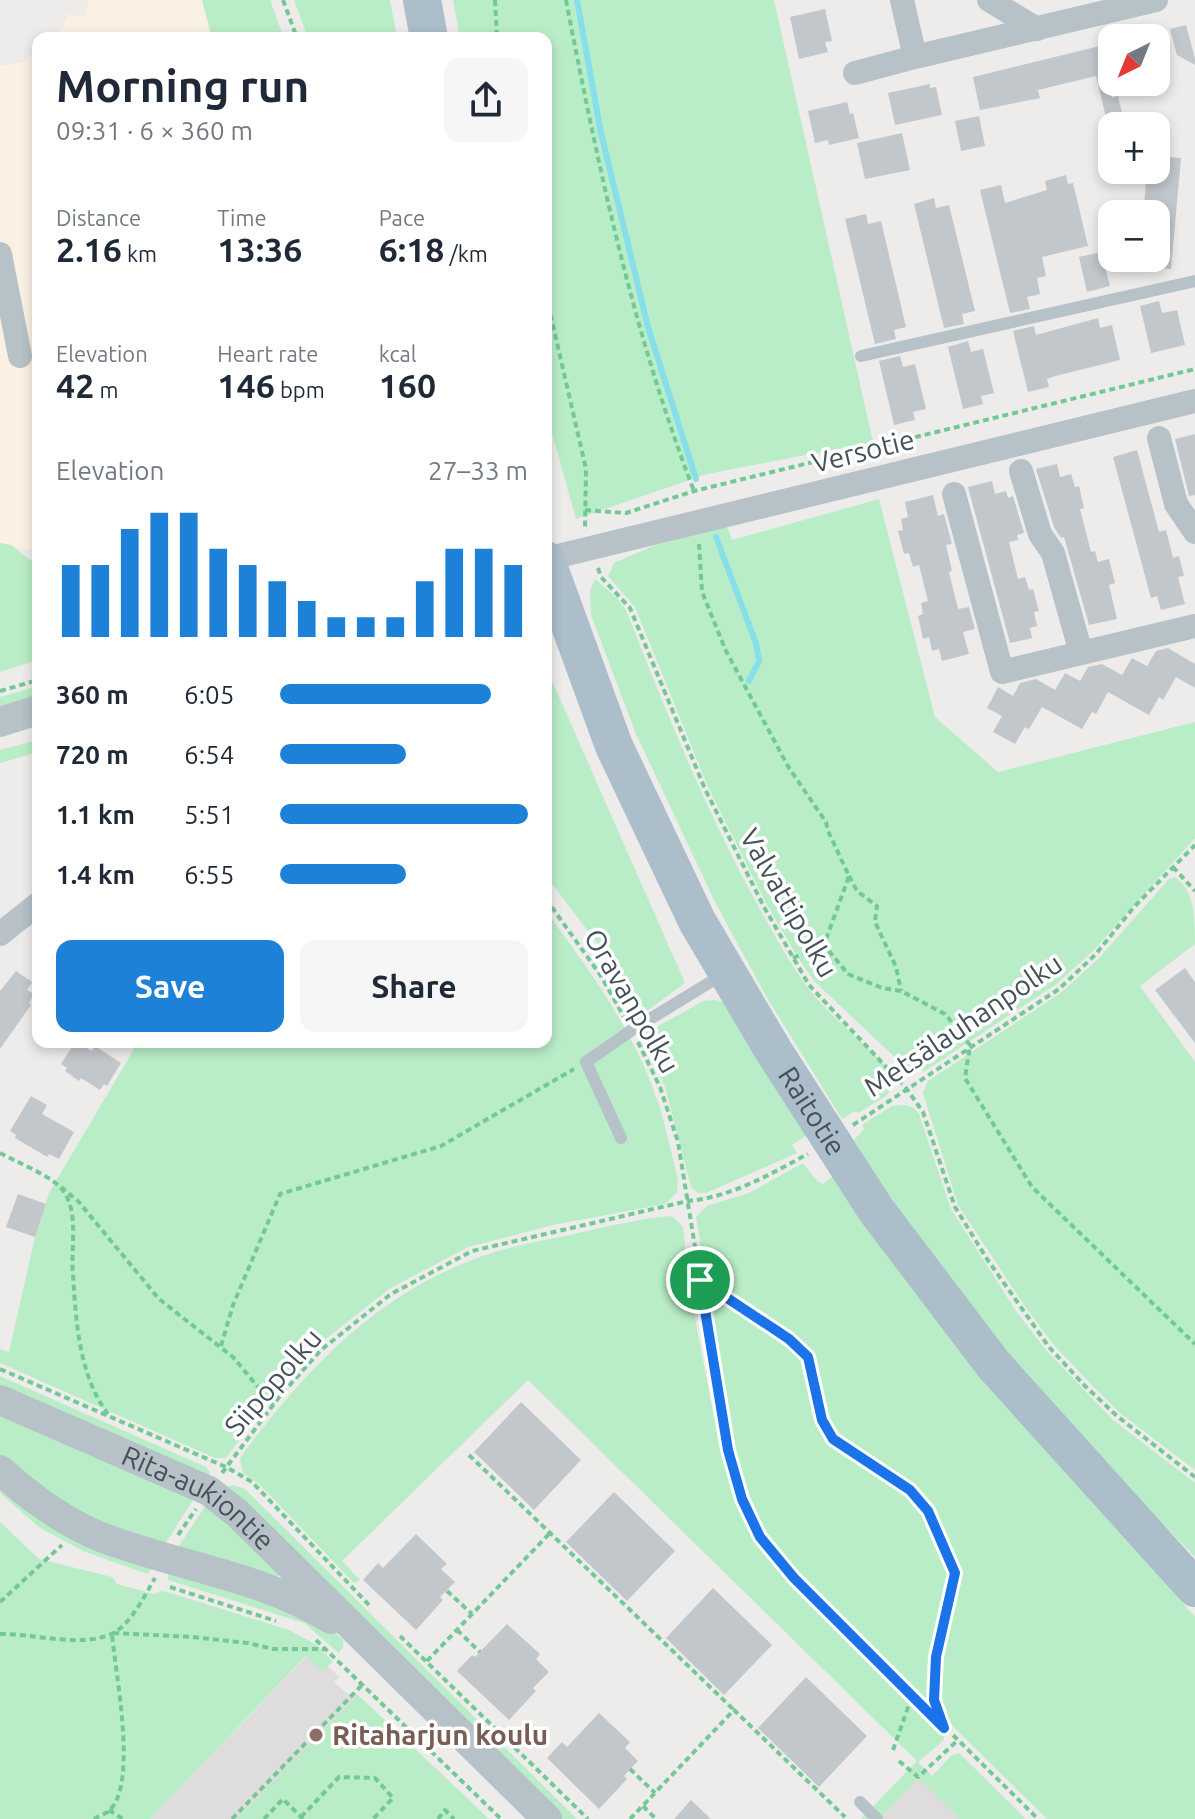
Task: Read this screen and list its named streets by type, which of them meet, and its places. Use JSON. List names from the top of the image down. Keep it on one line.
{"streets":{"main road":["Raitotie"],"street":["Versotie","Rita-aukiontie"],"path":["Valvattipolku","Oravanpolku","Metsälauhanpolku","Siipopolku"]},"crossings":[["Versotie","Valvattipolku"],["Valvattipolku","Metsälauhanpolku"],["Oravanpolku","Siipopolku"],["Siipopolku","Rita-aukiontie"]],"places":["Ritaharjun koulu"],"north":"bottom left","page":{"map_buttons":["+","−"],"heading":["Morning run","09:31 · 6 × 360 m"],"stats":[["Distance","2.16 km"],["Time","13:36"],["Pace","6:18 /km"],["Elevation","42 m"],["Heart rate","146 bpm"],["kcal","160"]],"chart":["Elevation","27–33 m"],"list":[{"name":"360 m","note":"6:05"},{"name":"720 m","note":"6:54"},{"name":"1.1 km","note":"5:51"},{"name":"1.4 km","note":"6:55"}],"buttons":["Save","Share"]}}
